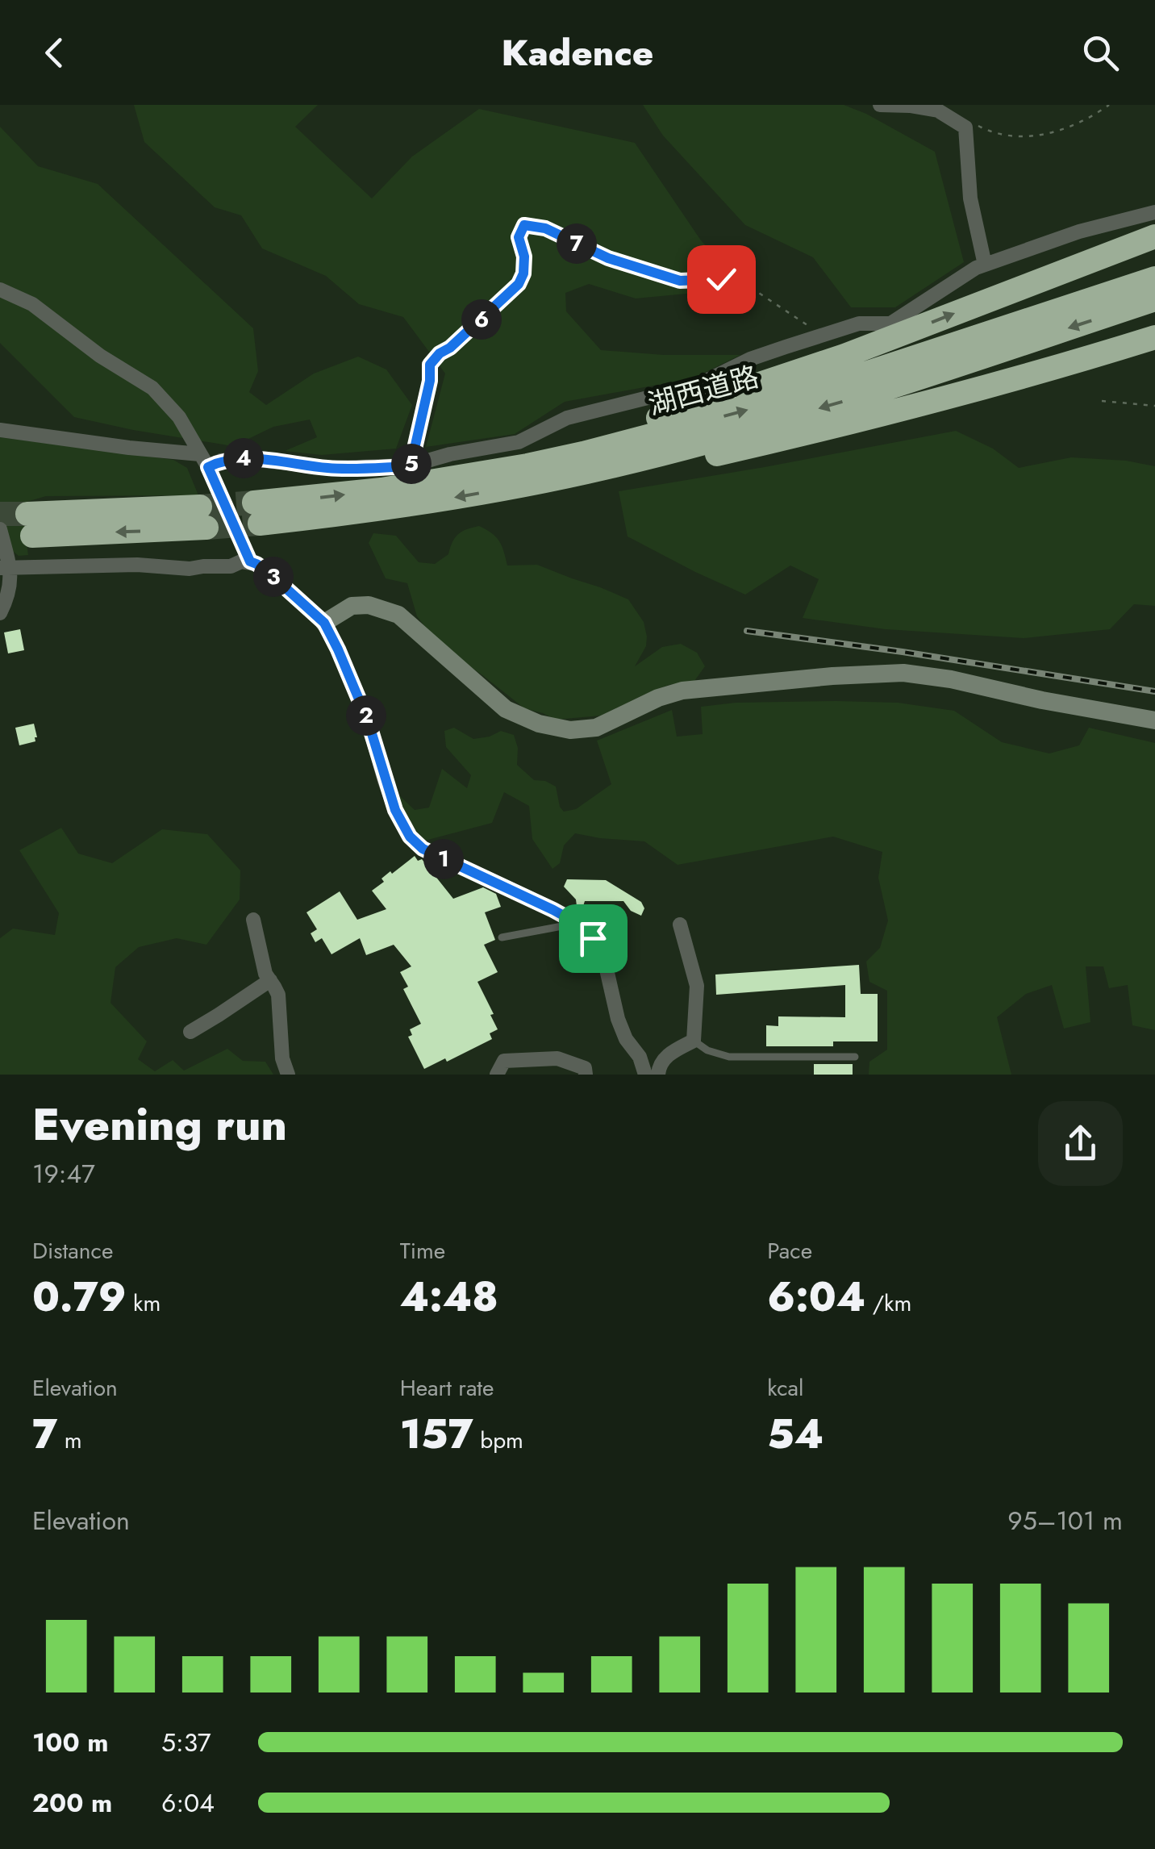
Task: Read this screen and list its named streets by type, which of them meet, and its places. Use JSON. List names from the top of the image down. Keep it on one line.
{"streets":{"highway":["湖西道路"]},"page":{"header":"Kadence","pins":["7","6","4","5","3","2","1"],"heading":["Evening run","19:47"],"stats":[["Distance","0.79 km"],["Time","4:48"],["Pace","6:04 /km"],["Elevation","7 m"],["Heart rate","157 bpm"],["kcal","54"]],"chart":["Elevation","95–101 m"],"list":[{"name":"100 m","note":"5:37"},{"name":"200 m","note":"6:04"}]}}
